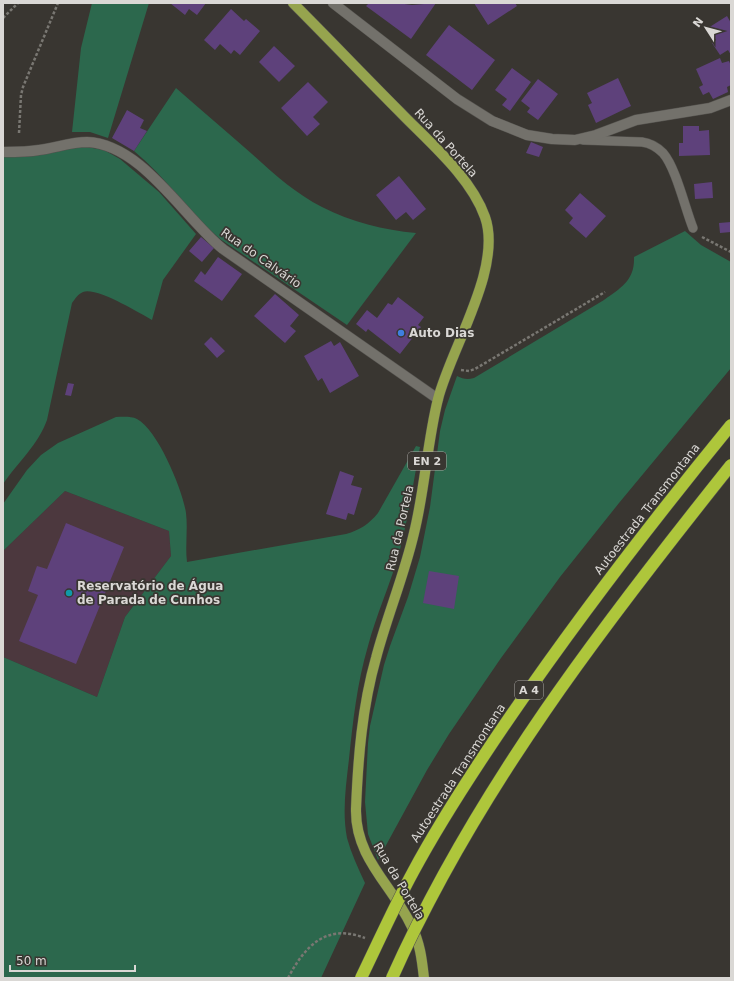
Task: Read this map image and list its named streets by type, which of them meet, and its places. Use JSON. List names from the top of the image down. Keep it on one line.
{"streets":{"highway":["Autoestrada Transmontana","A 4"],"main road":["Rua da Portela","EN 2"],"street":["Rua do Calvário"]},"crossings":[["Rua da Portela","Rua do Calvário"]],"places":["Auto Dias","Reservatório de Água de Parada de Cunhos"],"scale_bar":"50 m","north":"top left"}
